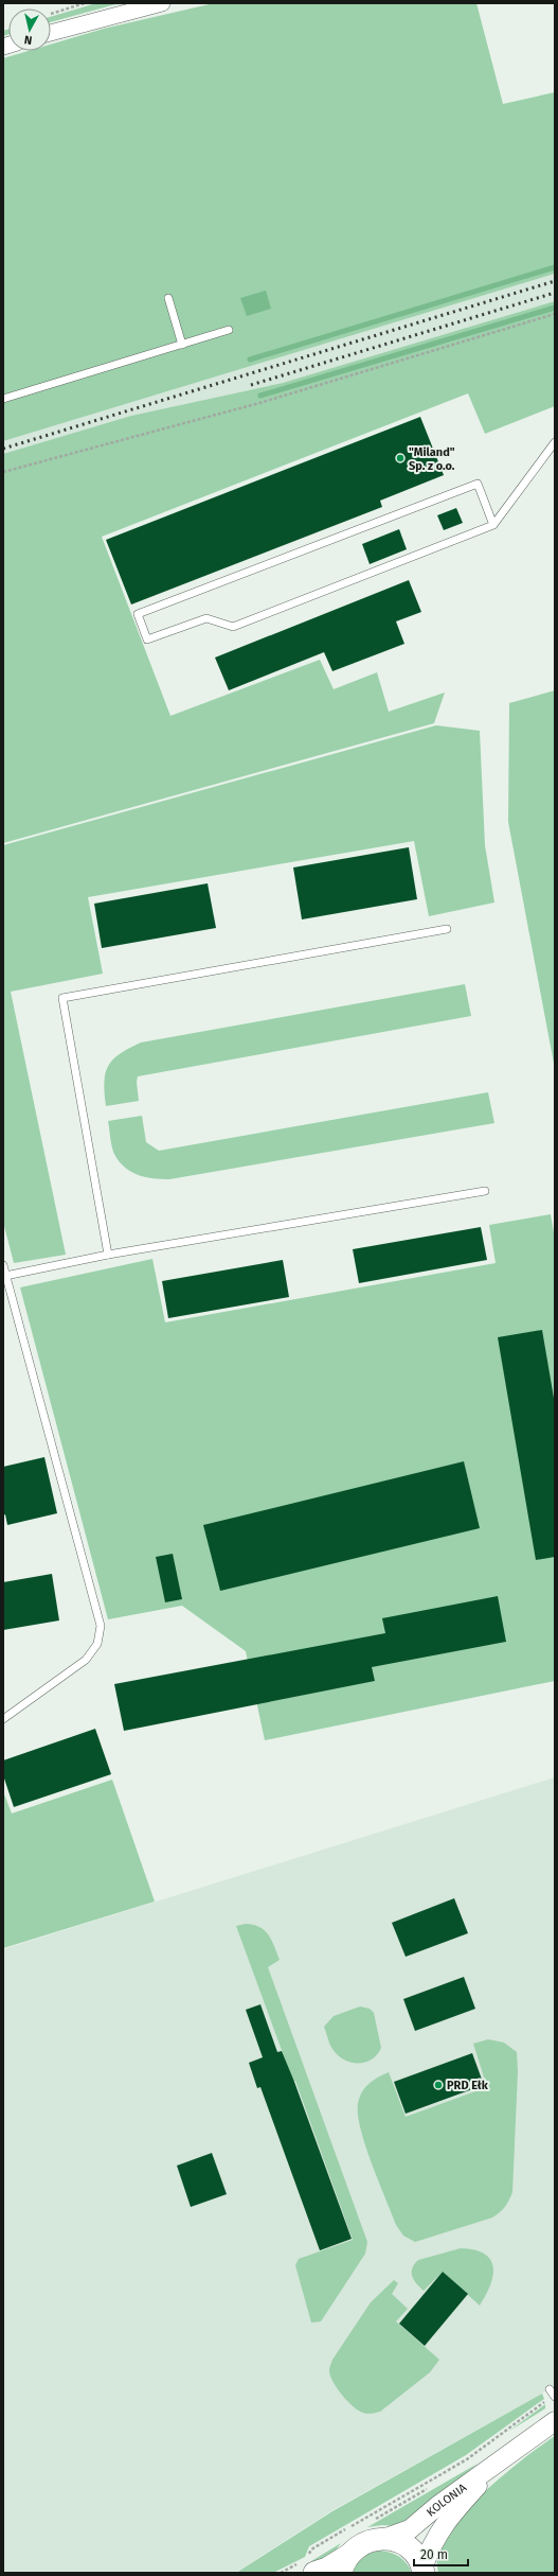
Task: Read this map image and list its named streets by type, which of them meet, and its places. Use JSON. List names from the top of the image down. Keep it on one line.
{"streets":{"street":["KOLONIA"]},"places":["\"Miland\" Sp. z o.o.","PRD Ełk"],"scale_bar":"20 m","north":"bottom"}
